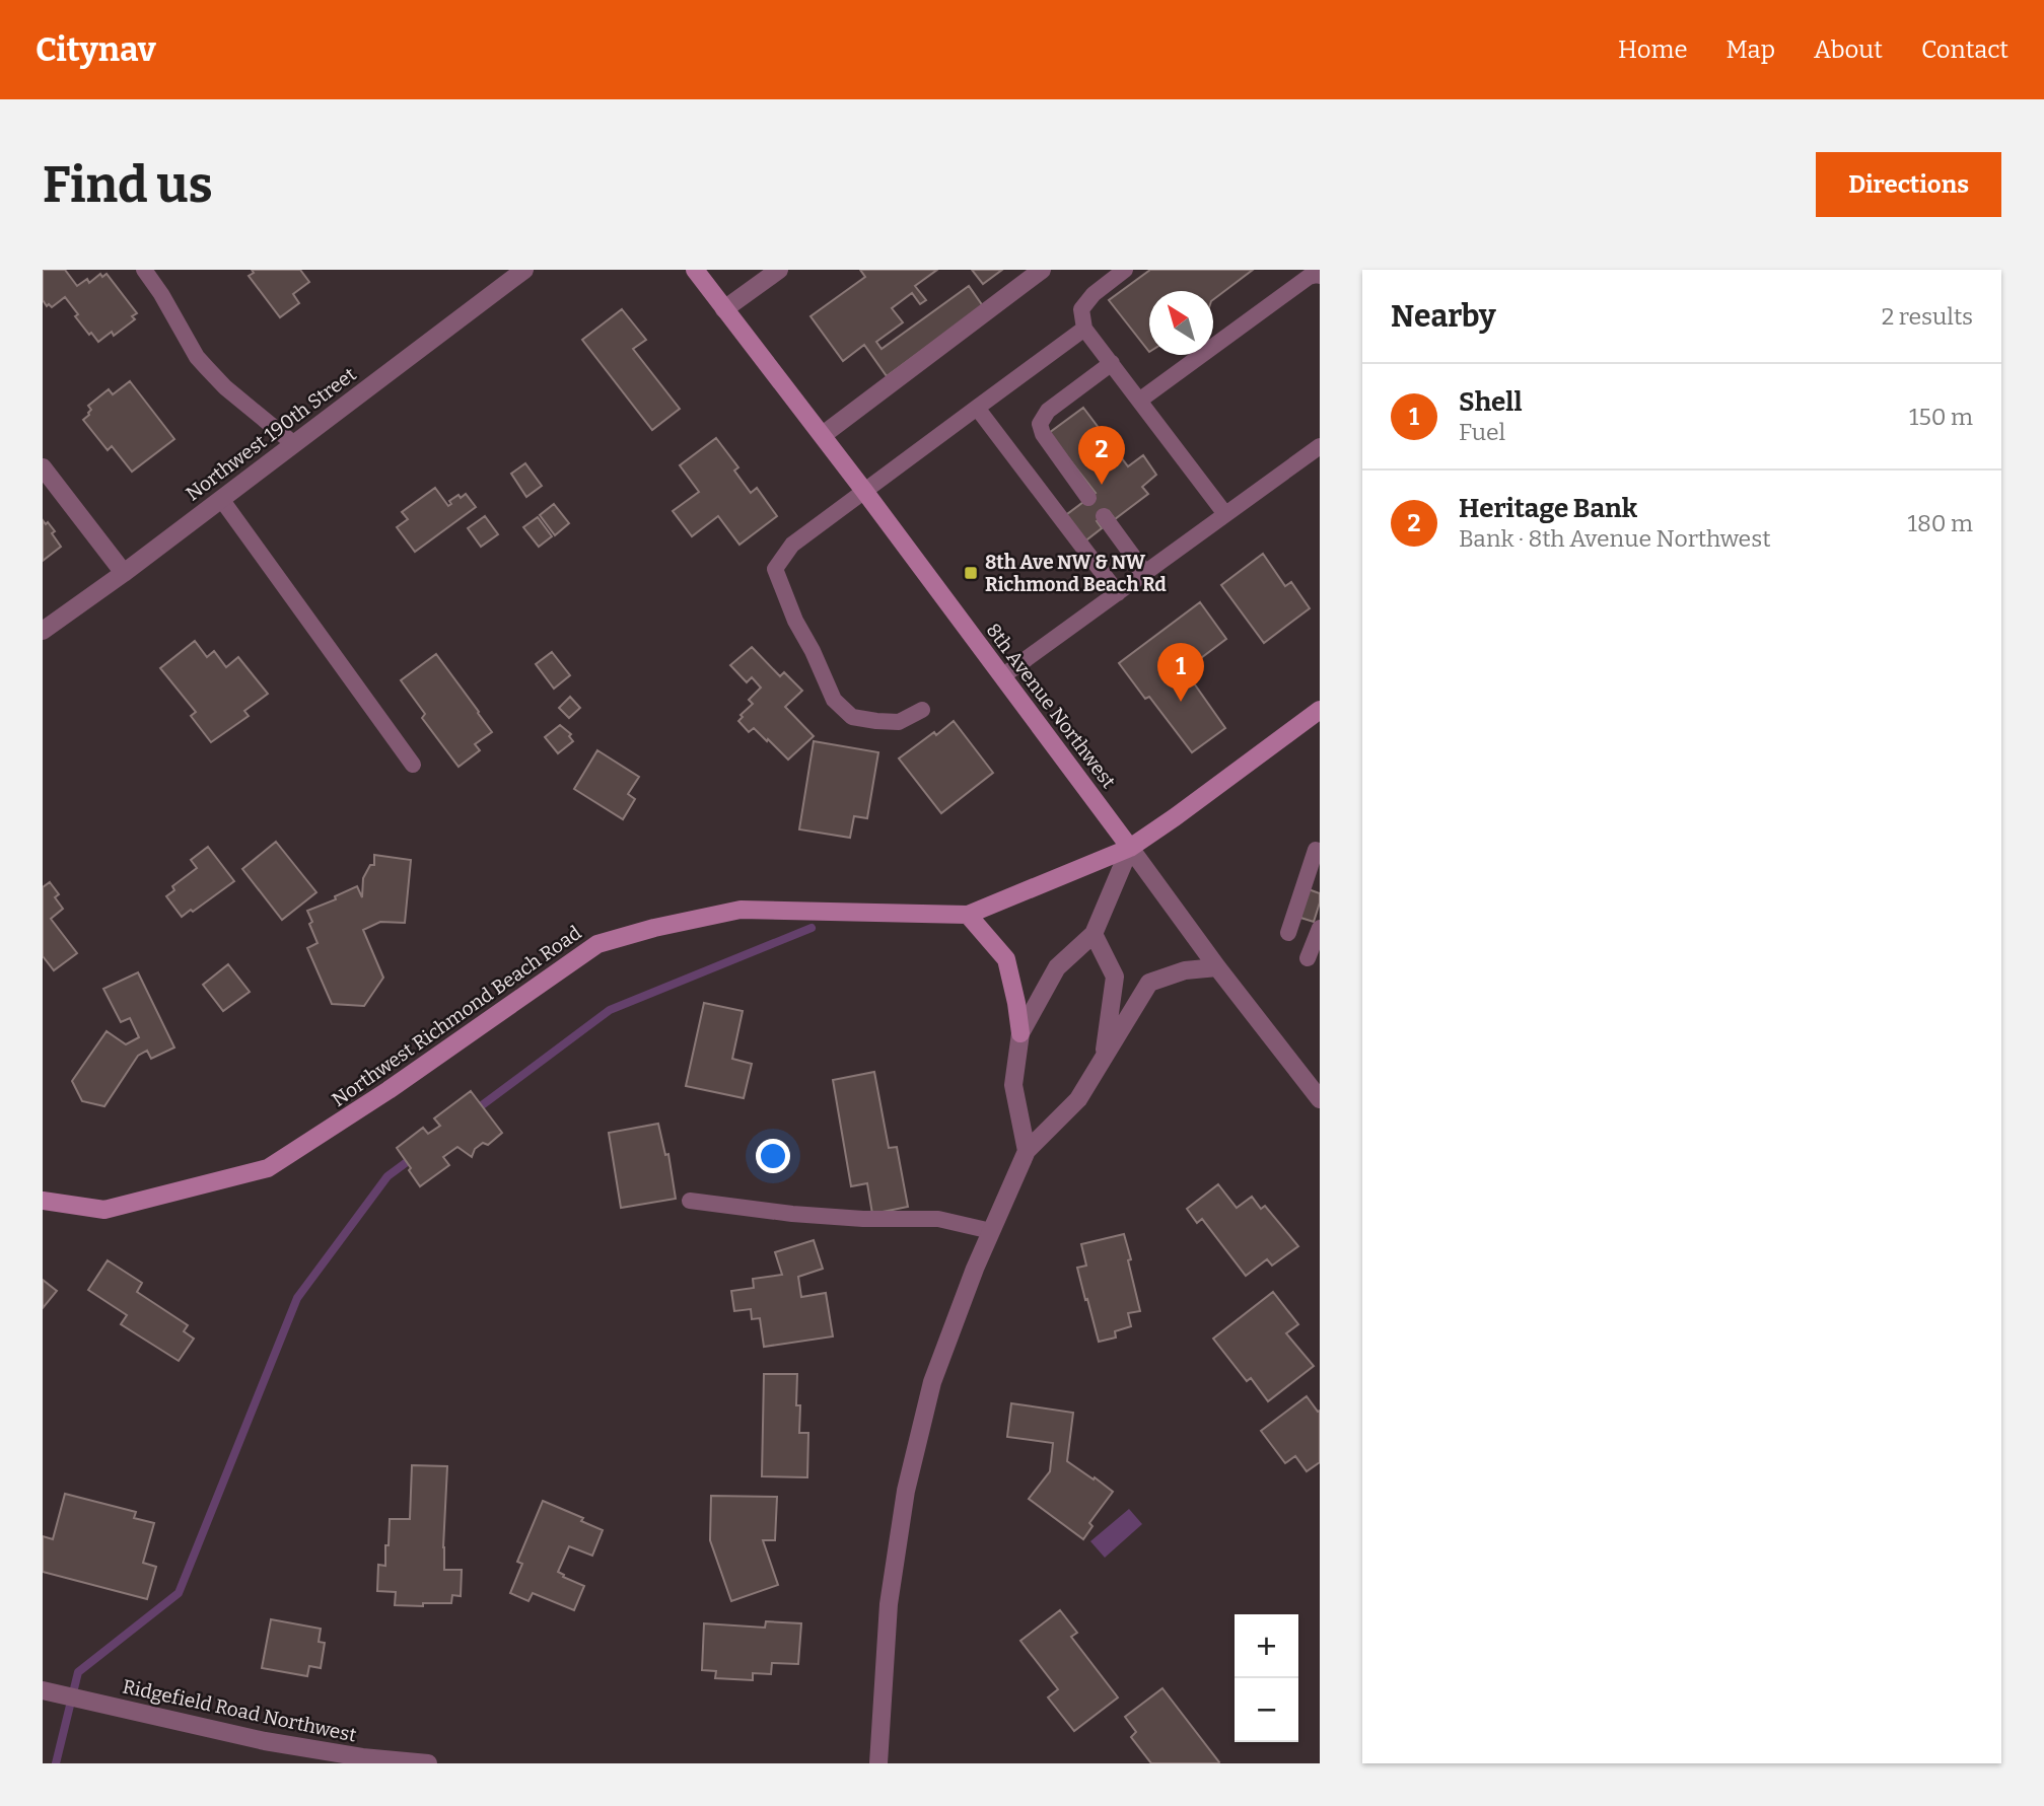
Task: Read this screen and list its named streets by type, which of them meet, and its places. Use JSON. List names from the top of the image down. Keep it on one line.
{"streets":{"main road":["8th Avenue Northwest","Northwest Richmond Beach Road"],"street":["Northwest 190th Street","Ridgefield Road Northwest"]},"crossings":[["8th Avenue Northwest","Northwest Richmond Beach Road"]],"places":{"transit":["8th Ave NW & NW Richmond Beach Rd"]},"north":"top left","page":{"header":"Citynav","nav":["Home","Map","About","Contact"],"buttons":"Directions","title":"Find us","heading":["Nearby","2 results"],"list":[{"mark":"1","name":"Shell","note":"Fuel","value":"150 m"},{"mark":"2","name":"Heritage Bank","note":"Bank · 8th Avenue Northwest","value":"180 m"}],"pins":["2","1"],"map_buttons":["+","−"]}}
